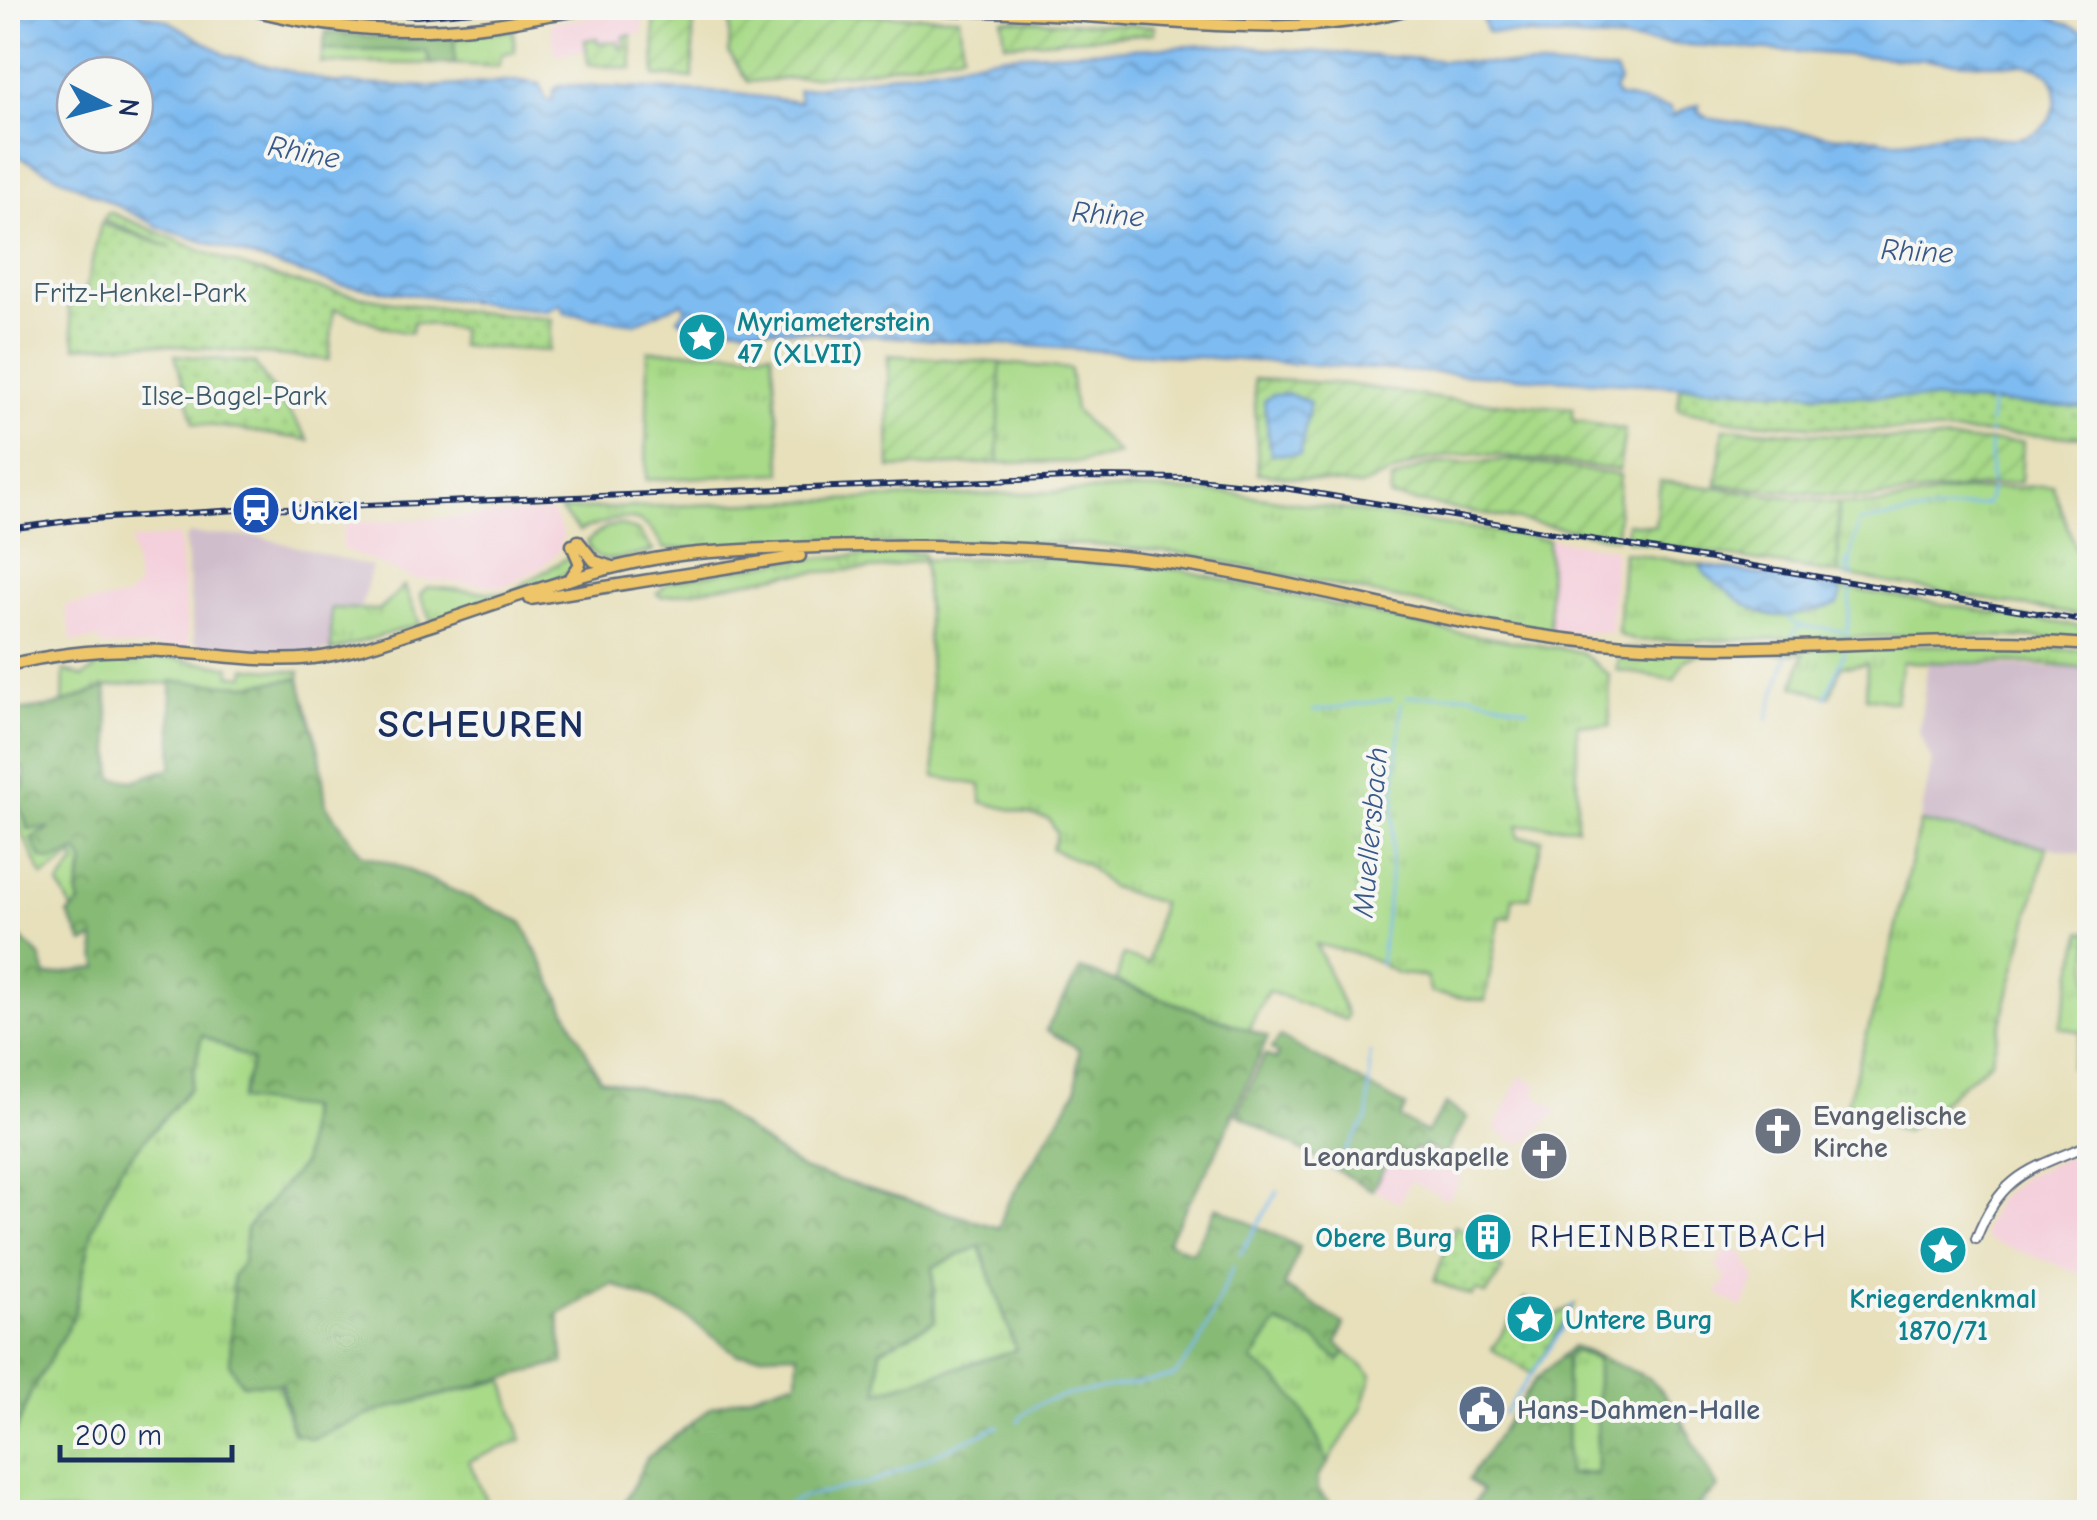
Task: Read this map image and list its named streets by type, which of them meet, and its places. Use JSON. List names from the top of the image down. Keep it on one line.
{"districts":["SCHEUREN","RHEINBREITBACH"],"water":["Rhine","Muellersbach"],"parks":["Fritz-Henkel-Park","Ilse-Bagel-Park"],"places":{"place":["Myriameterstein 47 (XLVII)","Kriegerdenkmal 1870/71","Untere Burg"],"station":["Unkel"],"church":["Evangelische Kirche","Leonarduskapelle"],"building":["Obere Burg"],"public building":["Hans-Dahmen-Halle"]},"scale_bar":"200 m","north":"right"}
